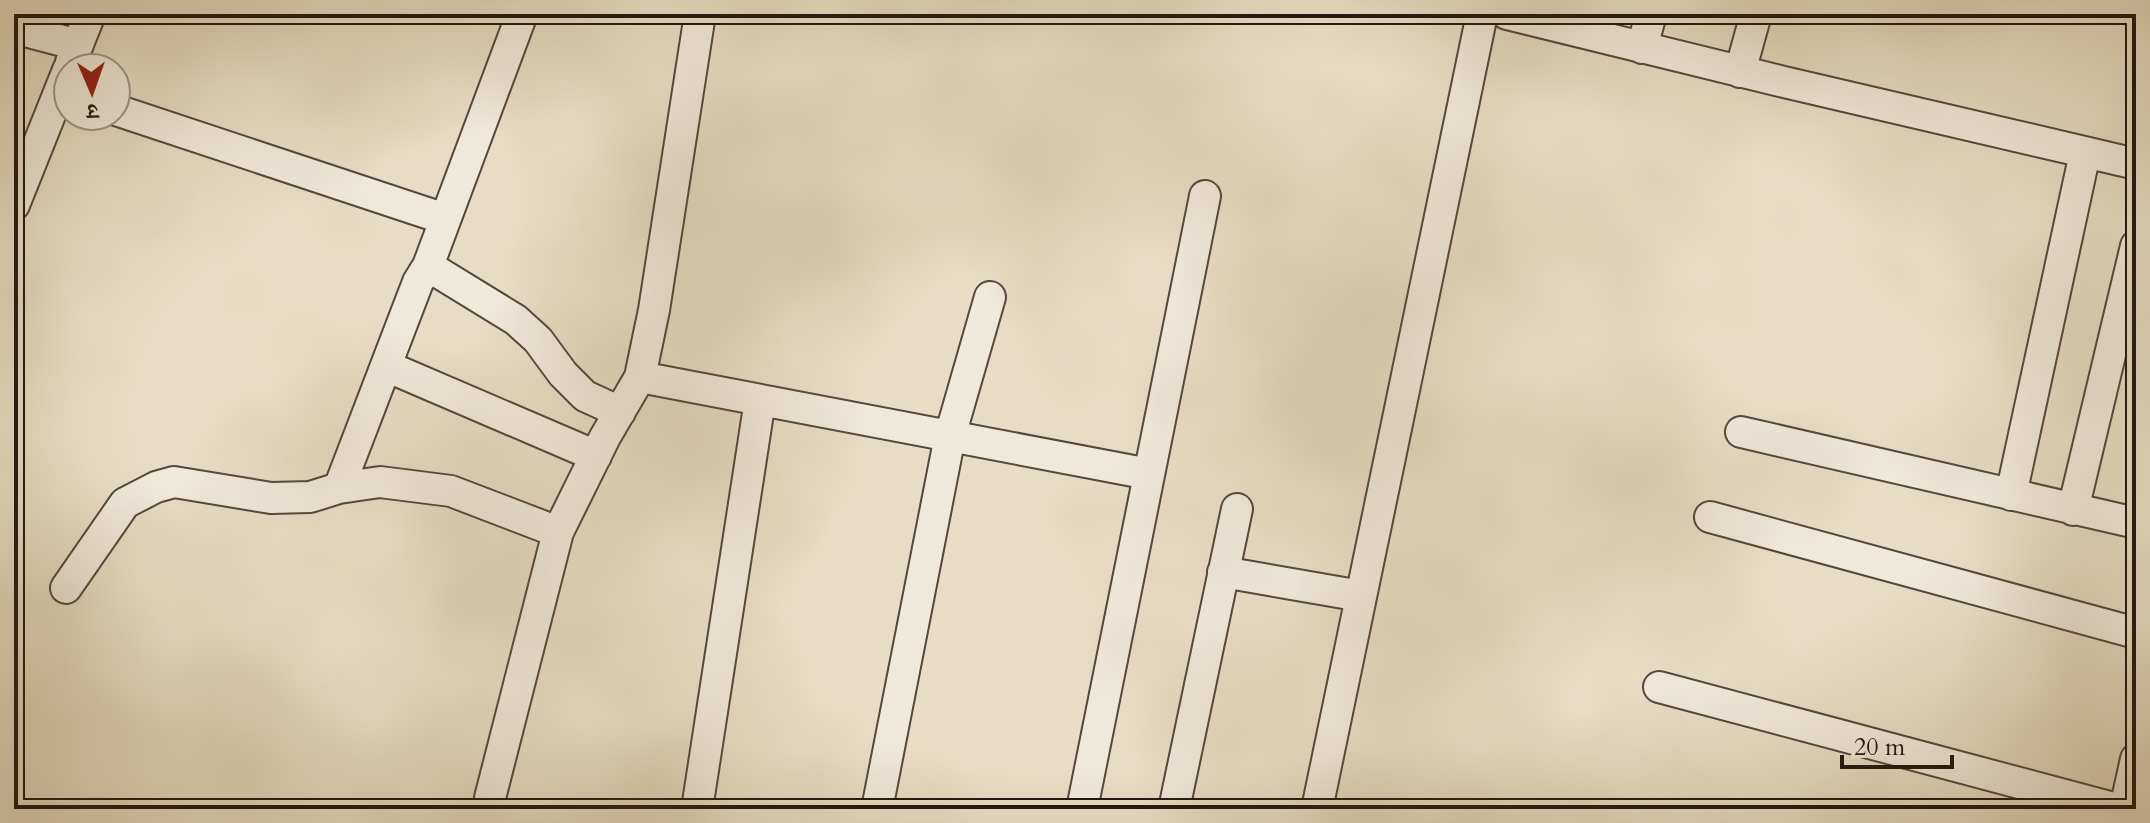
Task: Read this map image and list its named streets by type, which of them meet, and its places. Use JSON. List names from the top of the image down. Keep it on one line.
{"scale_bar":"20 m","north":"bottom"}
